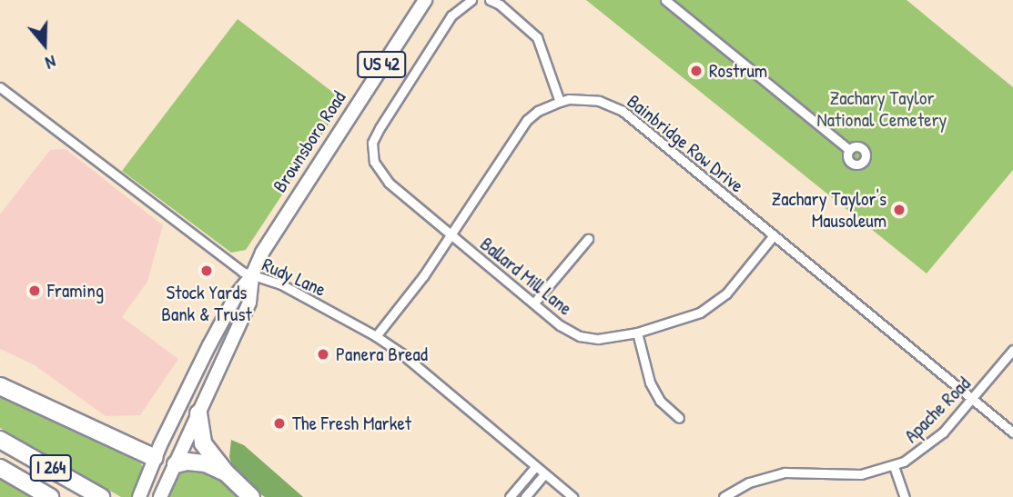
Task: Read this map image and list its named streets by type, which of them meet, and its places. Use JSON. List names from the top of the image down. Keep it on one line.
{"streets":{"highway":["I 264"],"main road":["US 42","Brownsboro Road"],"street":["Bainbridge Row Drive","Ballard Mill Lane","Rudy Lane","Apache Road"]},"crossings":[["Brownsboro Road","Rudy Lane"],["Bainbridge Row Drive","Ballard Mill Lane"],["Bainbridge Row Drive","Rudy Lane"],["Bainbridge Row Drive","Apache Road"]],"parks":["Zachary Taylor National Cemetery"],"places":["Rostrum","Zachary Taylor's Mausoleum","Stock Yards Bank & Trust","Framing","Panera Bread","The Fresh Market"],"north":"bottom"}
